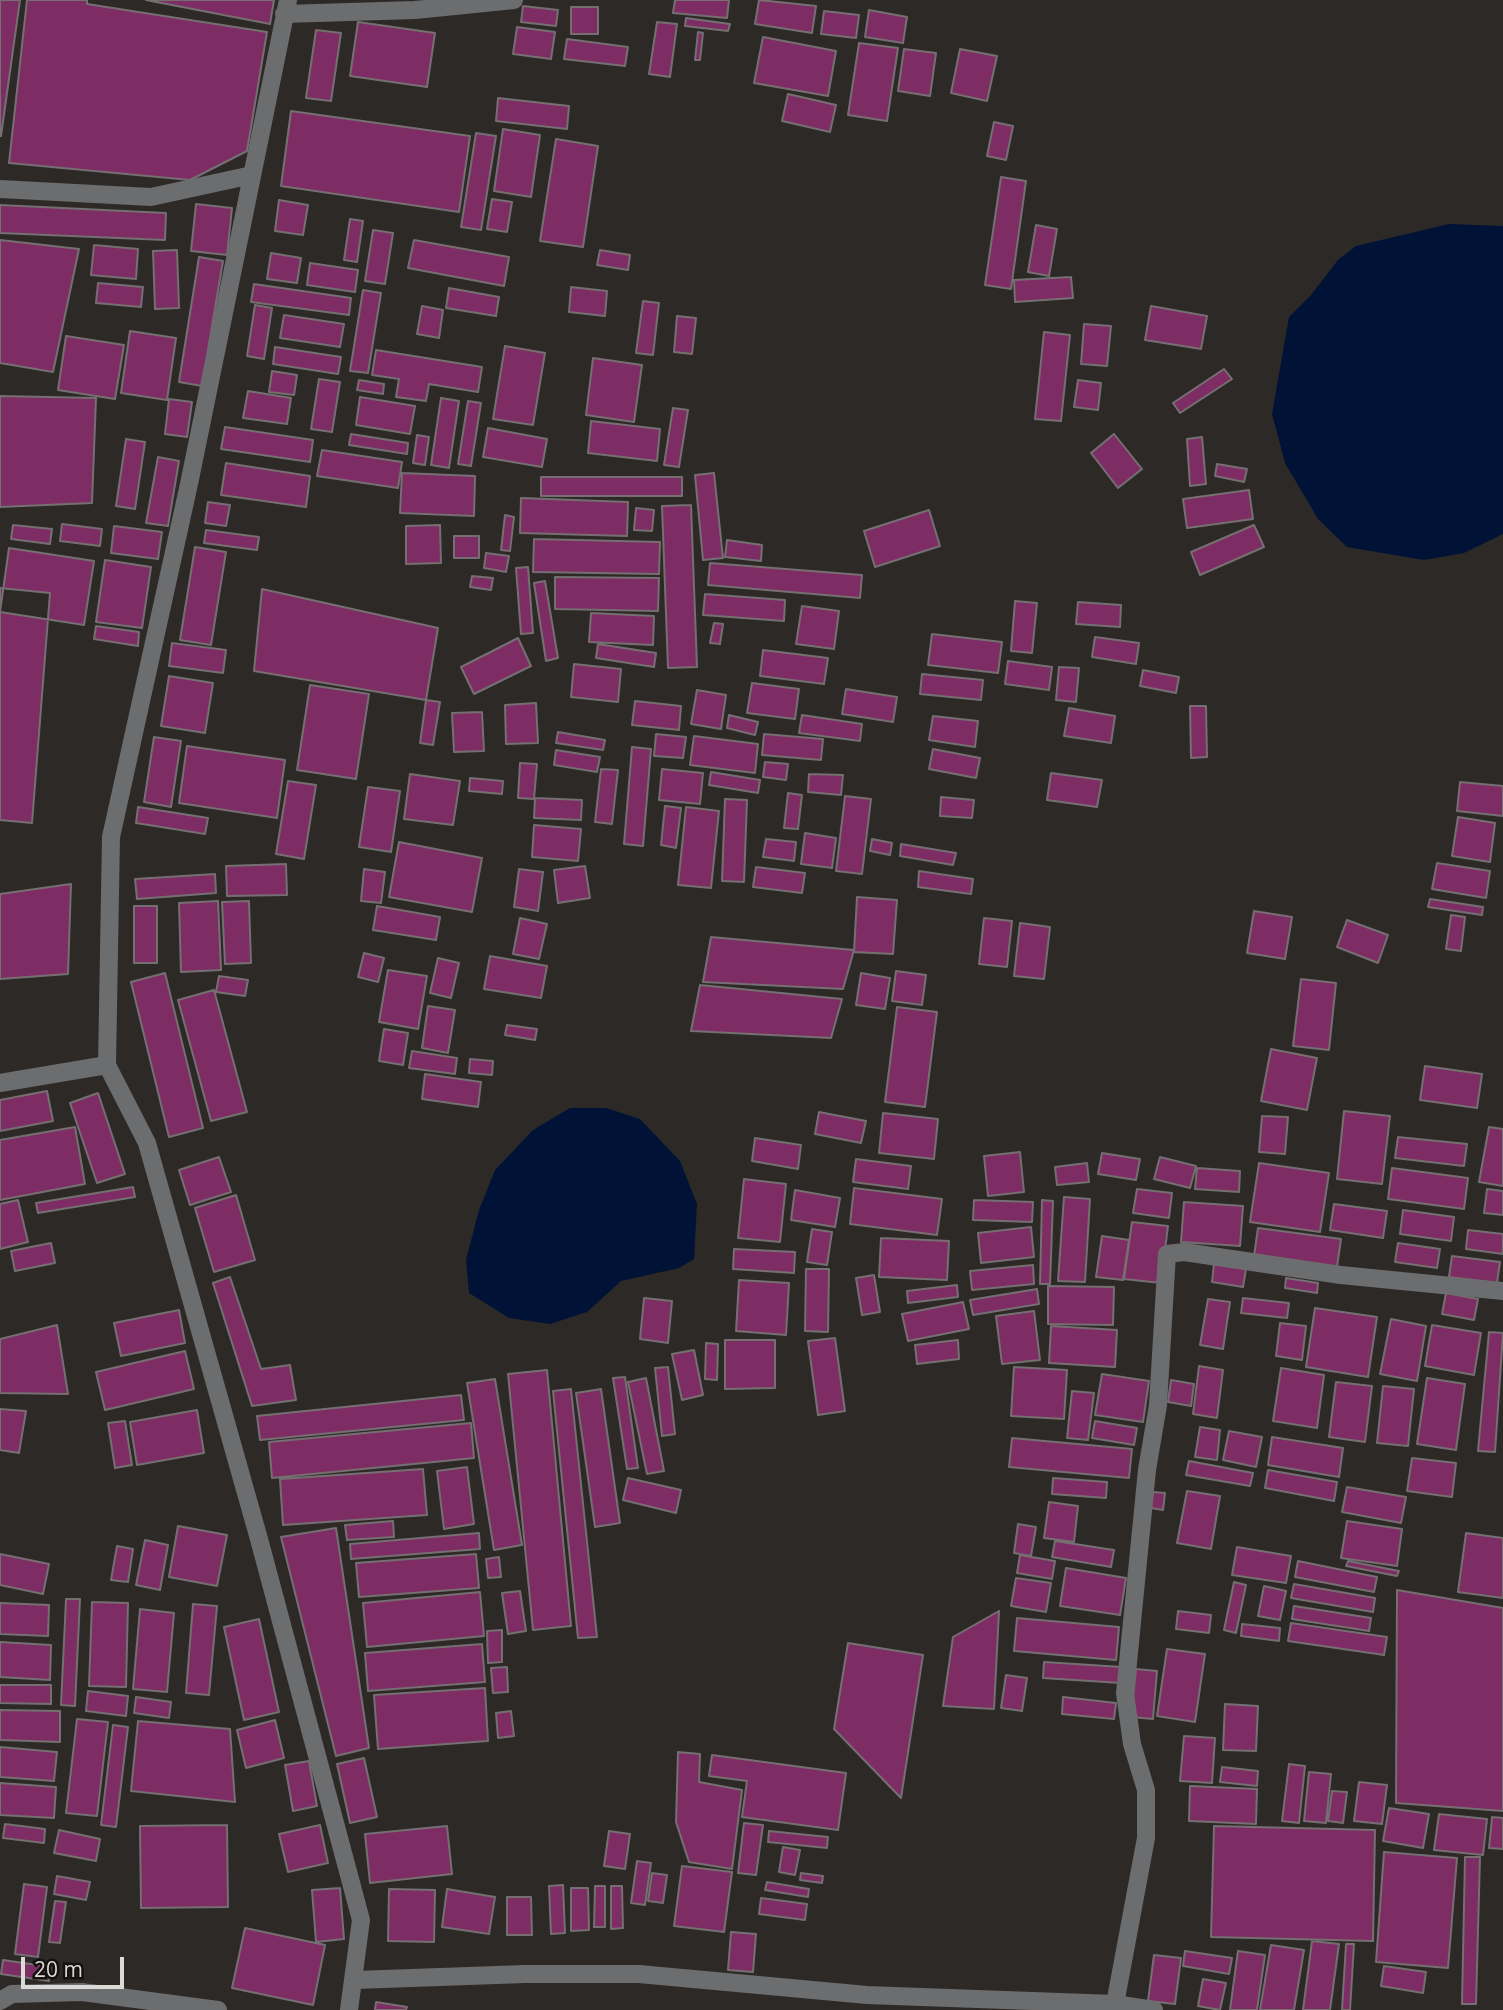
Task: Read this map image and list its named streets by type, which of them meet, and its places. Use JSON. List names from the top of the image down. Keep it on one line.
{"scale_bar":"20 m"}
